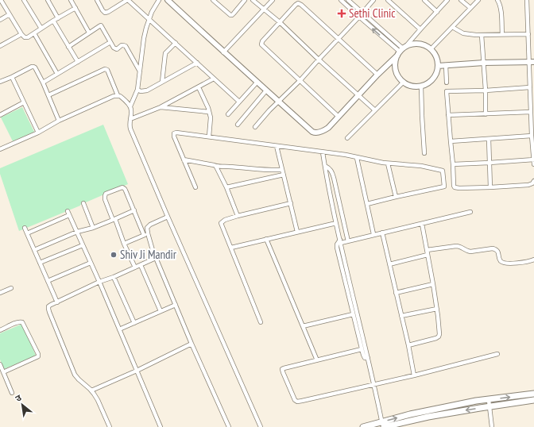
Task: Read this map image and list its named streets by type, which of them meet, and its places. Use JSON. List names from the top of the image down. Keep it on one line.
{"places":{"health":["Sethi Clinic"],"other":["Shiv Ji Mandir"]},"north":"top left"}
